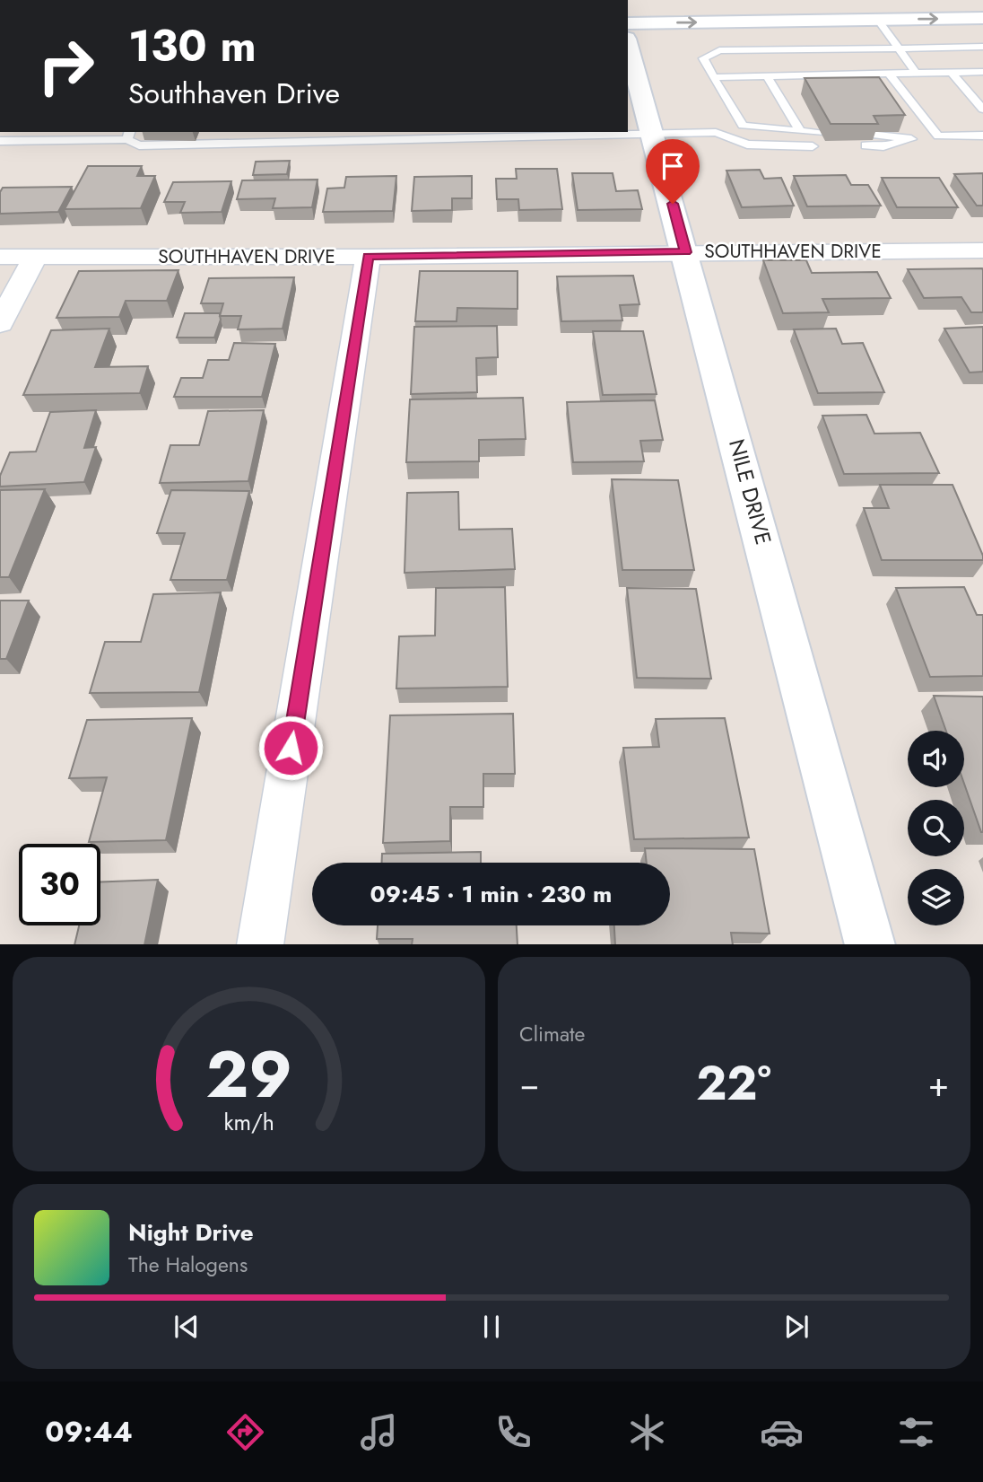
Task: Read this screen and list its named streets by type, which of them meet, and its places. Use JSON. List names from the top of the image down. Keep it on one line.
{"streets":{"main road":["NILE DRIVE"],"street":["SOUTHHAVEN DRIVE"]},"crossings":[["SOUTHHAVEN DRIVE","NILE DRIVE"]],"page":{"turn":["130 m","Southhaven Drive"],"limit":"30","trip":"09:45 · 1 min · 230 m","tile":"Climate","heat":["−","22°","+"],"song":["Night Drive","The Halogens"],"tabs":"09:44","gauge":["29","km/h"]}}
